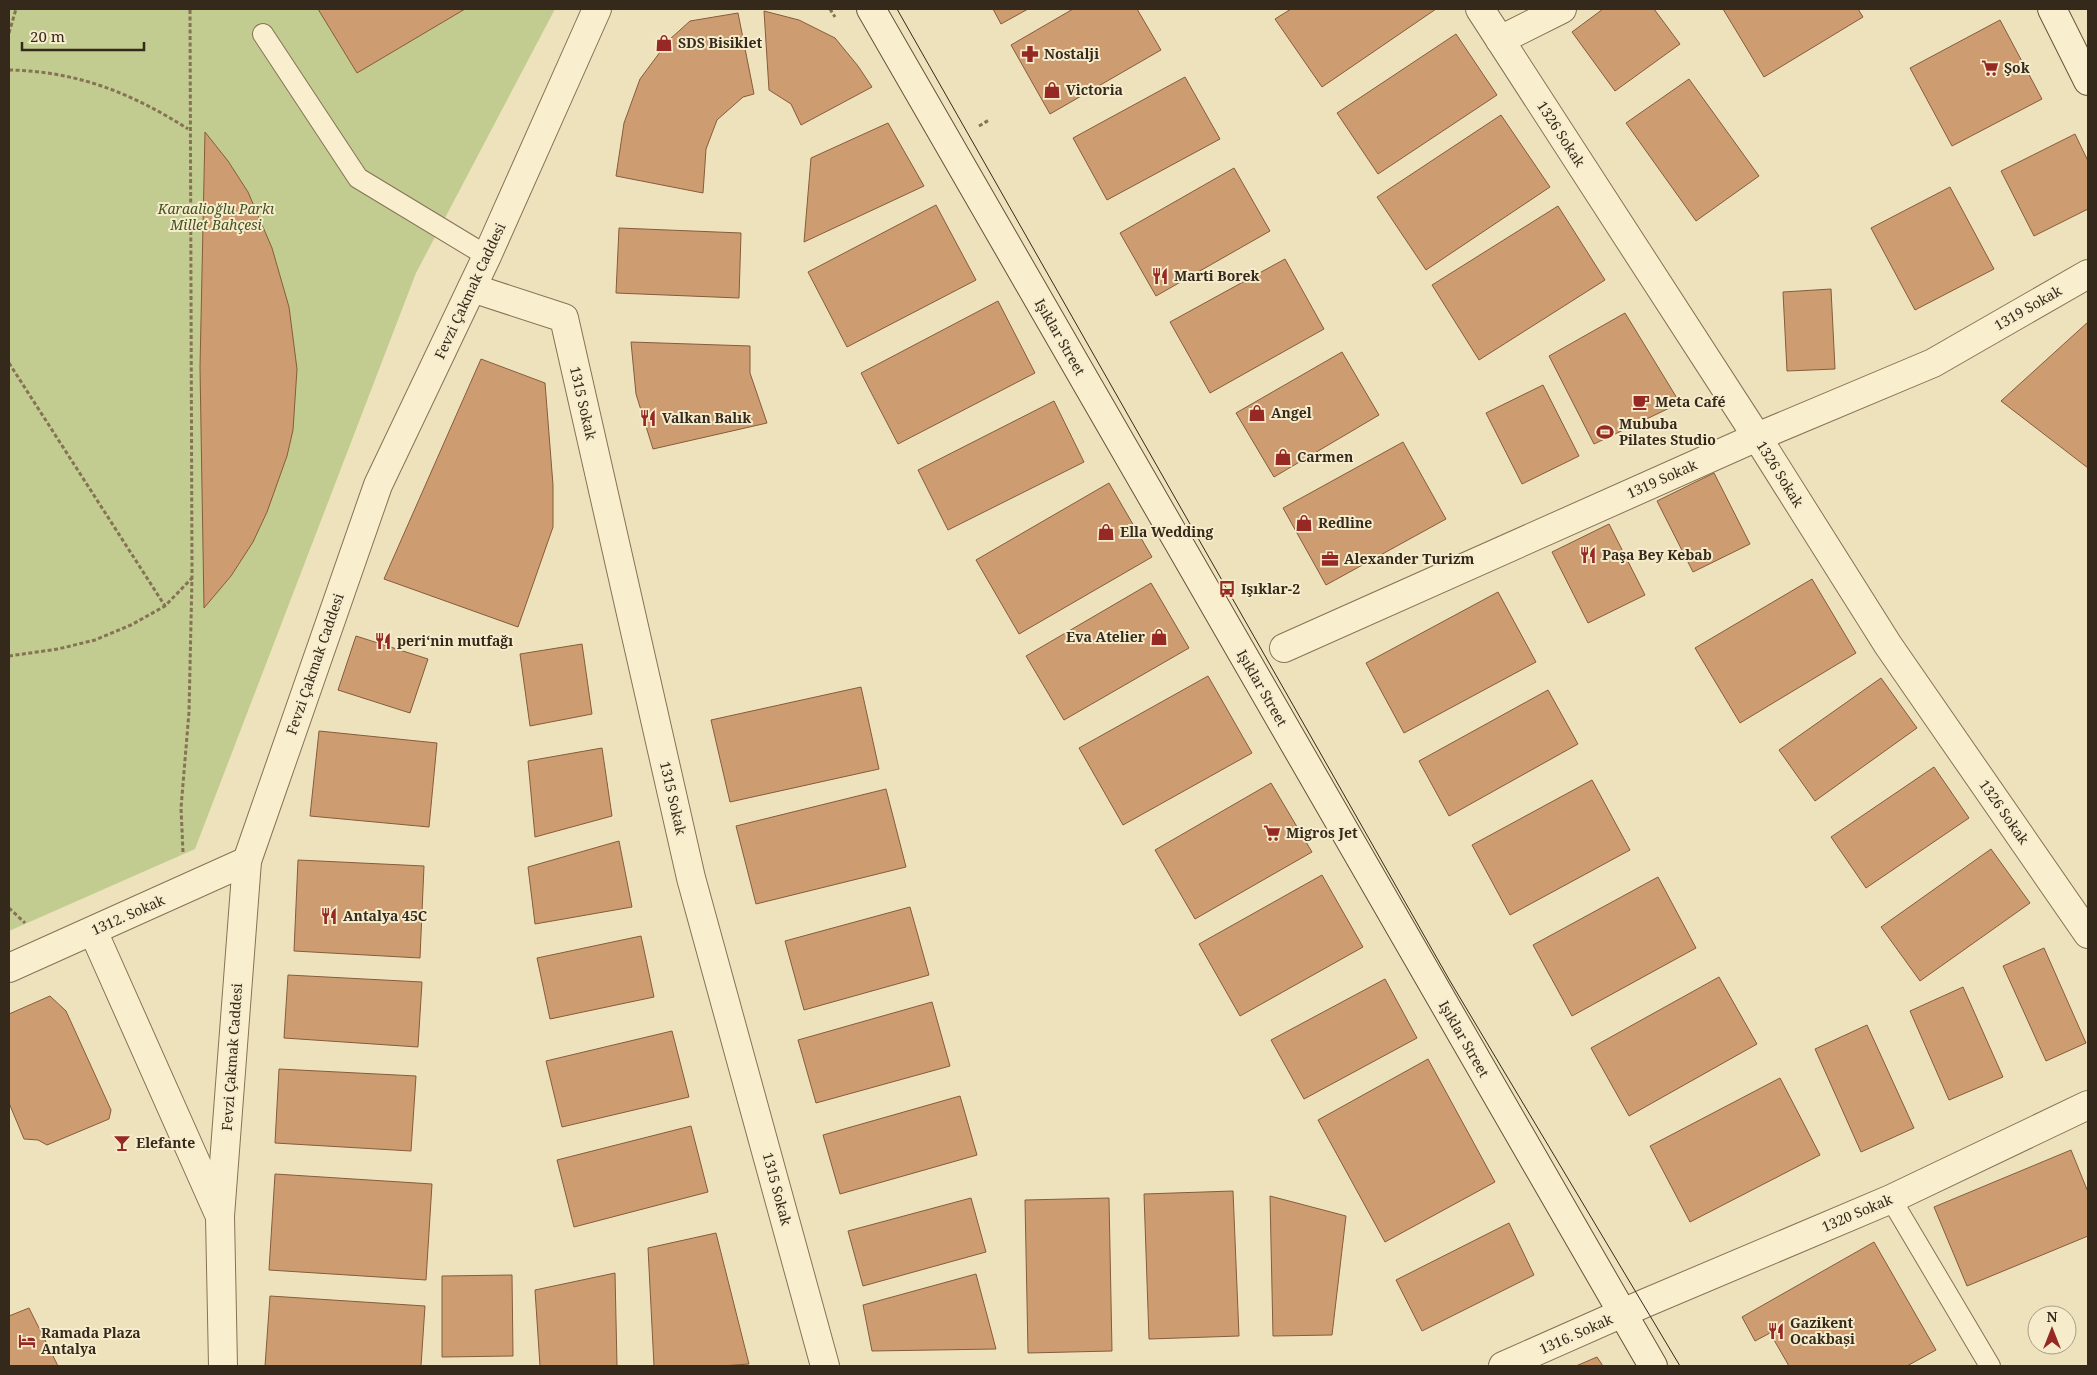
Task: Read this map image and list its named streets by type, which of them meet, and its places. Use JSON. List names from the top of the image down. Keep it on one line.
{"streets":{"street":["1326 Sokak","Fevzi Çakmak Caddesi","1319 Sokak","Işıklar Street","1315 Sokak","1312. Sokak","1320 Sokak","1316. Sokak"]},"crossings":[["1326 Sokak","1319 Sokak"],["Fevzi Çakmak Caddesi","1315 Sokak"],["Fevzi Çakmak Caddesi","1312. Sokak"],["Işıklar Street","1320 Sokak"],["Işıklar Street","1316. Sokak"],["1320 Sokak","1316. Sokak"]],"parks":["Karaalioğlu Parkı Millet Bahçesi"],"places":{"shop":["SDS Bisiklet","Victoria","Angel","Carmen","Redline","Ella Wedding","Eva Atelier"],"pharmacy":["Nostalji"],"supermarket":["Şok","Migros Jet"],"restaurant":["Marti Borek","Valkan Balık","Paşa Bey Kebab","peri‘nin mutfağı","Antalya 45C","Gazikent Ocakbași"],"cafe":["Meta Café"],"sports":["Mububa Pilates Studio"],"office":["Alexander Turizm"],"bus stop":["Işıklar-2"],"bar":["Elefante"],"hotel":["Ramada Plaza Antalya"]},"scale_bar":"20 m","north":"top"}
